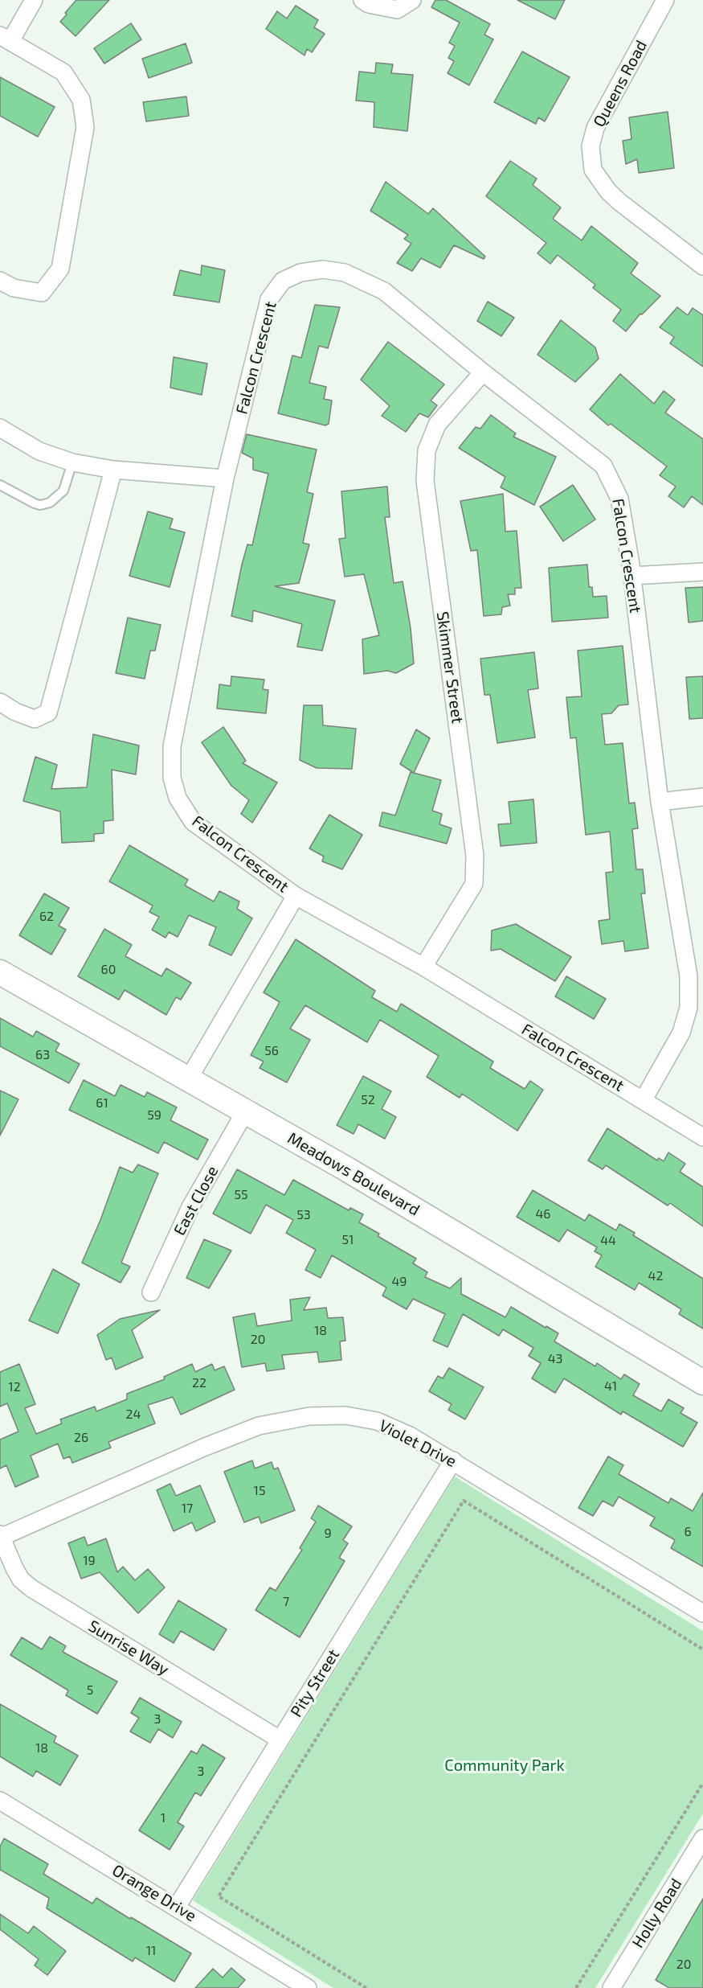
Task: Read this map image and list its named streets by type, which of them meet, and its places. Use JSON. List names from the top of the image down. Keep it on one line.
{"streets":{"street":["Queens Road","Falcon Crescent","Skimmer Street","Meadows Boulevard","East Close","Violet Drive","Sunrise Way","Pity Street","Orange Drive","Holly Road"]},"crossings":[["Falcon Crescent","Skimmer Street"],["Meadows Boulevard","East Close"],["Violet Drive","Sunrise Way"],["Violet Drive","Pity Street"],["Sunrise Way","Pity Street"],["Pity Street","Orange Drive"]],"parks":["Community Park"],"house_numbers":["62","60","56","63","52","61","59","55","46","53","51","44","42","49","18","20","43","22","41","12","24","26","15","17","6","9","19","7","5","3","18","3","1","11","20"]}
